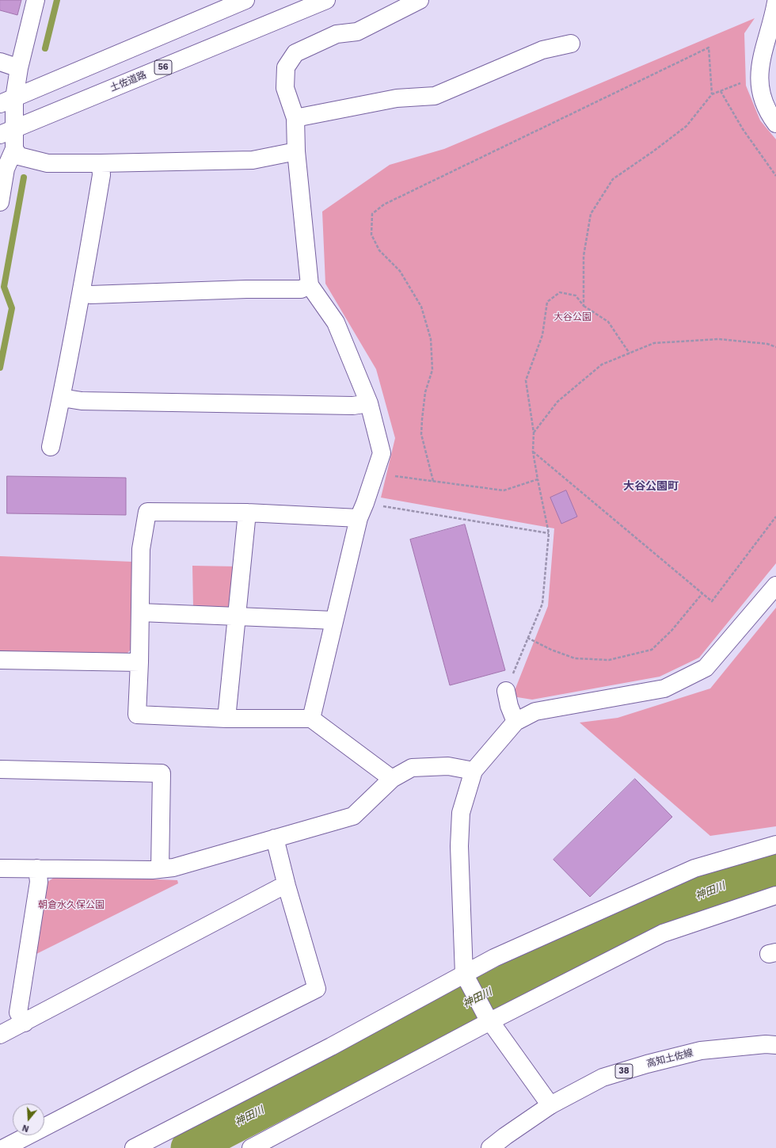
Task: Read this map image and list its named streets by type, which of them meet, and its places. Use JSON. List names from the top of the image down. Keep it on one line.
{"streets":{"main road":["56","土佐道路","高知土佐線","38"]},"districts":["大谷公園町"],"water":["神田川"],"parks":["大谷公園","朝倉水久保公園"],"north":"bottom"}
